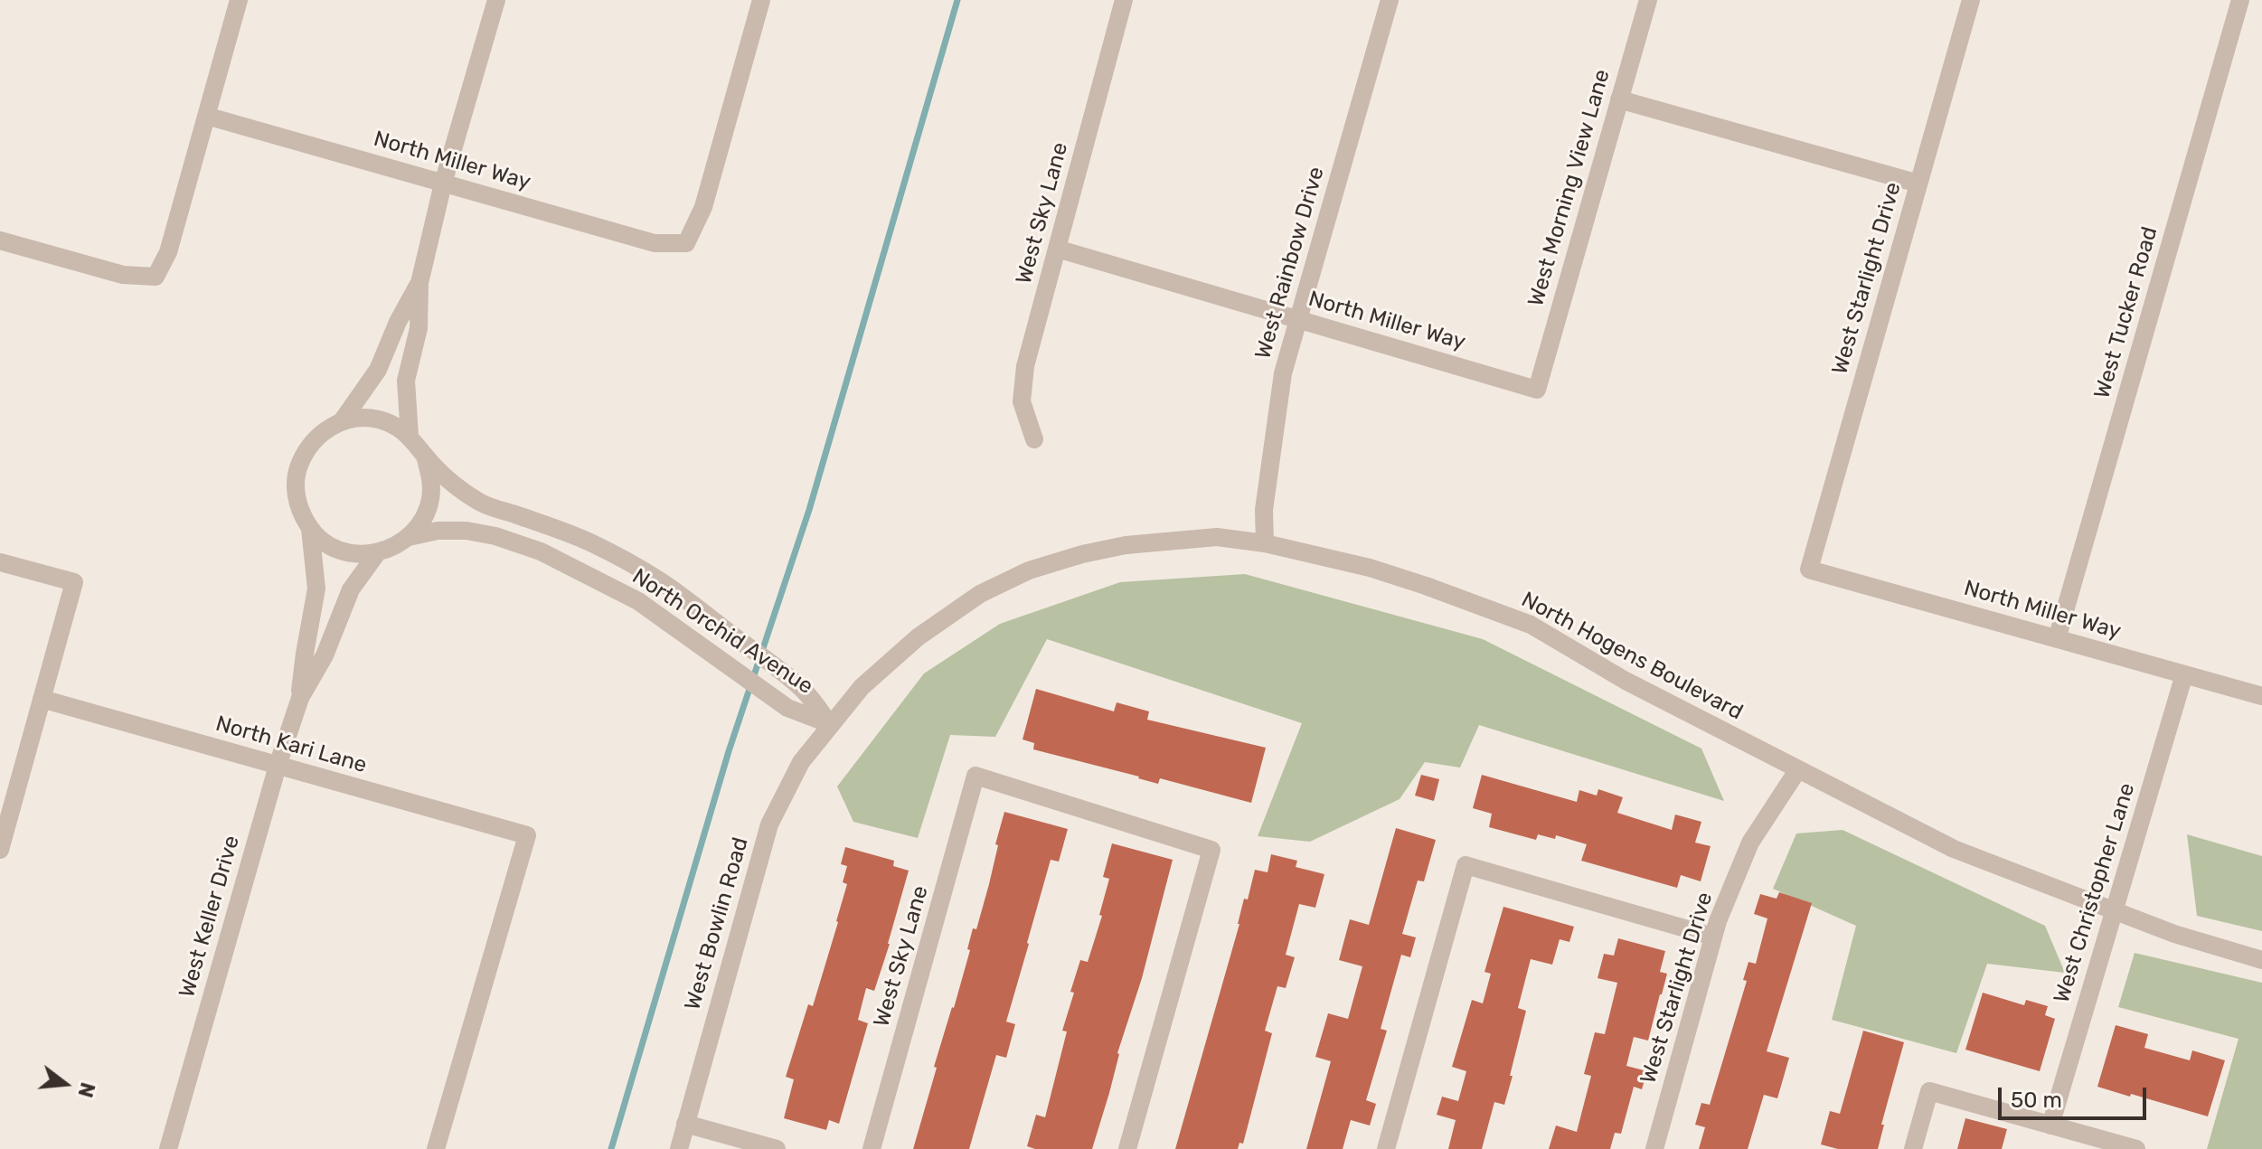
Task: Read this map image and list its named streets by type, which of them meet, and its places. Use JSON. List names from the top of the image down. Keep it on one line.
{"streets":{"street":["North Miller Way","West Morning View Lane","West Sky Lane","West Rainbow Drive","West Starlight Drive","West Tucker Road","North Orchid Avenue","North Hogens Boulevard","North Kari Lane","West Christopher Lane","West Keller Drive","West Bowlin Road"]},"crossings":[["North Miller Way","West Morning View Lane"],["North Miller Way","West Sky Lane"],["North Miller Way","West Rainbow Drive"],["North Miller Way","West Starlight Drive"],["North Miller Way","West Tucker Road"],["North Miller Way","West Christopher Lane"],["West Rainbow Drive","North Hogens Boulevard"],["West Starlight Drive","North Hogens Boulevard"],["North Orchid Avenue","North Hogens Boulevard"],["North Orchid Avenue","West Keller Drive"],["North Orchid Avenue","West Bowlin Road"],["North Hogens Boulevard","West Christopher Lane"],["North Hogens Boulevard","West Bowlin Road"],["North Kari Lane","West Keller Drive"]],"scale_bar":"50 m","north":"right"}
